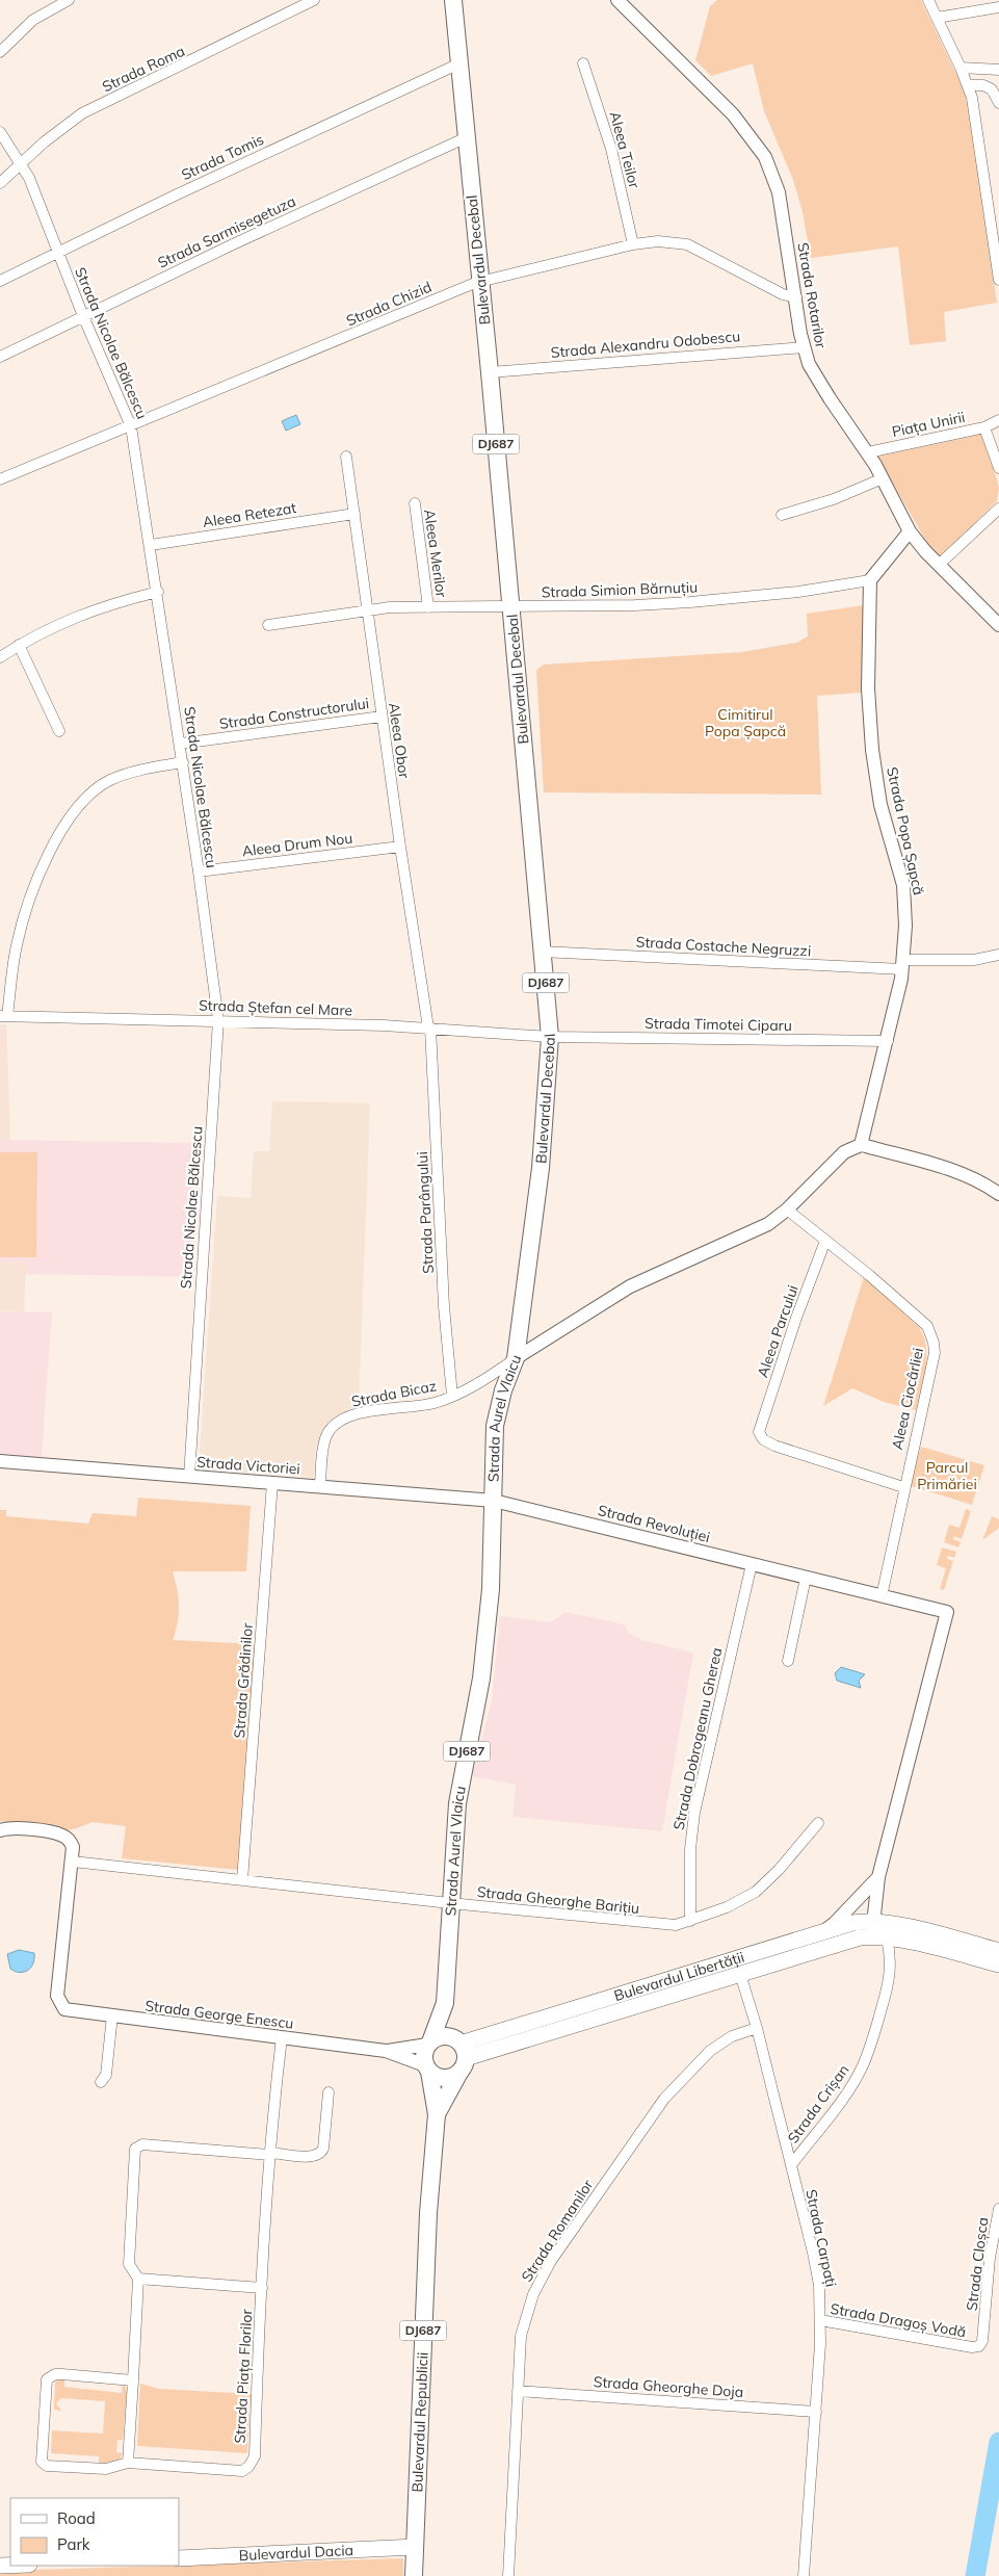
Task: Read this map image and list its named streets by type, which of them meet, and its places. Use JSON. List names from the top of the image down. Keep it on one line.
{"streets":{"main road":["Bulevardul Decebal","DJ687","Strada Aurel Vlaicu","Bulevardul Libertății","Bulevardul Republicii","Bulevardul Dacia"],"street":["Strada Roma","Aleea Teilor","Strada Tomis","Strada Sarmisegetuza","Strada Rotarilor","Strada Chizid","Strada Nicolae Bălcescu","Strada Alexandru Odobescu","Piața Unirii","Aleea Retezat","Aleea Merilor","Strada Simion Bărnuțiu","Strada Constructorului","Aleea Obor","Strada Popa Șapcă","Aleea Drum Nou","Strada Costache Negruzzi","Strada Ștefan cel Mare","Strada Timotei Ciparu","Strada Parângului","Aleea Parcului","Strada Bicaz","Aleea Ciocârliei","Strada Victoriei","Strada Revoluției","Strada Grădinilor","Strada Dobrogeanu Gherea","Strada Gheorghe Barițiu","Strada George Enescu","Strada Crișan","Strada Romanilor","Strada Carpați","Strada Cloșca","Strada Dragoș Vodă","Strada Piața Florilor","Strada Gheorghe Doja"]},"crossings":[["Strada Roma","Strada Nicolae Bălcescu"],["Aleea Teilor","Strada Chizid"],["Strada Tomis","Bulevardul Decebal"],["Strada Tomis","Strada Nicolae Bălcescu"],["Strada Sarmisegetuza","Bulevardul Decebal"],["Strada Sarmisegetuza","Strada Nicolae Bălcescu"],["Bulevardul Decebal","Strada Chizid"],["Bulevardul Decebal","Strada Alexandru Odobescu"],["Bulevardul Decebal","Strada Simion Bărnuțiu"],["Bulevardul Decebal","Strada Costache Negruzzi"],["Bulevardul Decebal","Strada Ștefan cel Mare"],["Bulevardul Decebal","Strada Timotei Ciparu"],["Bulevardul Decebal","Strada Bicaz"],["Bulevardul Decebal","Strada Aurel Vlaicu"],["Strada Rotarilor","Strada Chizid"],["Strada Rotarilor","Strada Alexandru Odobescu"],["Strada Rotarilor","Piața Unirii"],["Strada Chizid","Strada Nicolae Bălcescu"],["Strada Nicolae Bălcescu","Aleea Retezat"],["Strada Nicolae Bălcescu","Strada Constructorului"],["Strada Nicolae Bălcescu","Aleea Drum Nou"],["Strada Nicolae Bălcescu","Strada Ștefan cel Mare"],["Strada Nicolae Bălcescu","Strada Victoriei"],["DJ687","Strada Aurel Vlaicu"],["DJ687","Bulevardul Libertății"],["DJ687","Strada George Enescu"],["DJ687","Bulevardul Republicii"],["Aleea Retezat","Aleea Obor"],["Aleea Merilor","Strada Simion Bărnuțiu"],["Strada Simion Bărnuțiu","Aleea Obor"],["Strada Simion Bărnuțiu","Strada Popa Șapcă"],["Strada Constructorului","Aleea Obor"],["Aleea Obor","Aleea Drum Nou"],["Aleea Obor","Strada Ștefan cel Mare"],["Aleea Obor","Strada Parângului"],["Strada Popa Șapcă","Strada Costache Negruzzi"],["Strada Popa Șapcă","Strada Timotei Ciparu"],["Strada Popa Șapcă","Strada Aurel Vlaicu"],["Strada Ștefan cel Mare","Strada Timotei Ciparu"],["Strada Ștefan cel Mare","Strada Parângului"],["Strada Parângului","Strada Bicaz"],["Aleea Parcului","Aleea Ciocârliei"],["Strada Bicaz","Strada Aurel Vlaicu"],["Strada Bicaz","Strada Victoriei"],["Aleea Ciocârliei","Strada Aurel Vlaicu"],["Aleea Ciocârliei","Strada Revoluției"],["Strada Aurel Vlaicu","Strada Victoriei"],["Strada Aurel Vlaicu","Strada Revoluției"],["Strada Aurel Vlaicu","Strada Gheorghe Barițiu"],["Strada Aurel Vlaicu","Bulevardul Libertății"],["Strada Aurel Vlaicu","Strada George Enescu"],["Strada Aurel Vlaicu","Bulevardul Republicii"],["Strada Victoriei","Strada Revoluției"],["Strada Victoriei","Strada Grădinilor"],["Strada Revoluției","Strada Dobrogeanu Gherea"],["Strada Revoluției","Bulevardul Libertății"],["Strada Grădinilor","Strada Gheorghe Barițiu"],["Strada Dobrogeanu Gherea","Strada Gheorghe Barițiu"],["Strada Gheorghe Barițiu","Strada George Enescu"],["Bulevardul Libertății","Strada George Enescu"],["Bulevardul Libertății","Strada Crișan"],["Bulevardul Libertății","Strada Carpați"],["Bulevardul Libertății","Bulevardul Republicii"],["Strada George Enescu","Strada Piața Florilor"],["Strada George Enescu","Bulevardul Republicii"],["Strada Crișan","Strada Carpați"],["Strada Romanilor","Strada Carpați"],["Strada Romanilor","Strada Gheorghe Doja"],["Strada Carpați","Strada Dragoș Vodă"],["Strada Carpați","Strada Gheorghe Doja"],["Strada Cloșca","Strada Dragoș Vodă"],["Bulevardul Republicii","Bulevardul Dacia"]],"parks":["Cimitirul Popa Șapcă","Parcul Primăriei"],"legend":["Road","Park"]}
